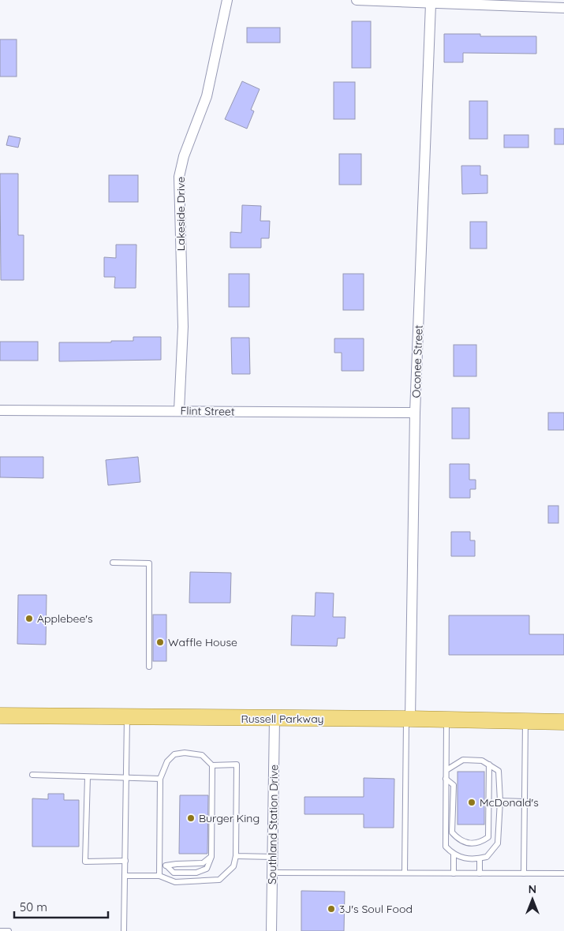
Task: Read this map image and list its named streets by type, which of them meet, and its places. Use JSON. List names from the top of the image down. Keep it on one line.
{"streets":{"main road":["Russell Parkway"],"street":["Lakeside Drive","Oconee Street","Flint Street","Southland Station Drive"]},"crossings":[["Lakeside Drive","Flint Street"],["Oconee Street","Flint Street"],["Oconee Street","Russell Parkway"],["Russell Parkway","Southland Station Drive"]],"places":["Applebee's","Waffle House","McDonald's","Burger King","3J's Soul Food"],"scale_bar":"50 m","north":"top"}
